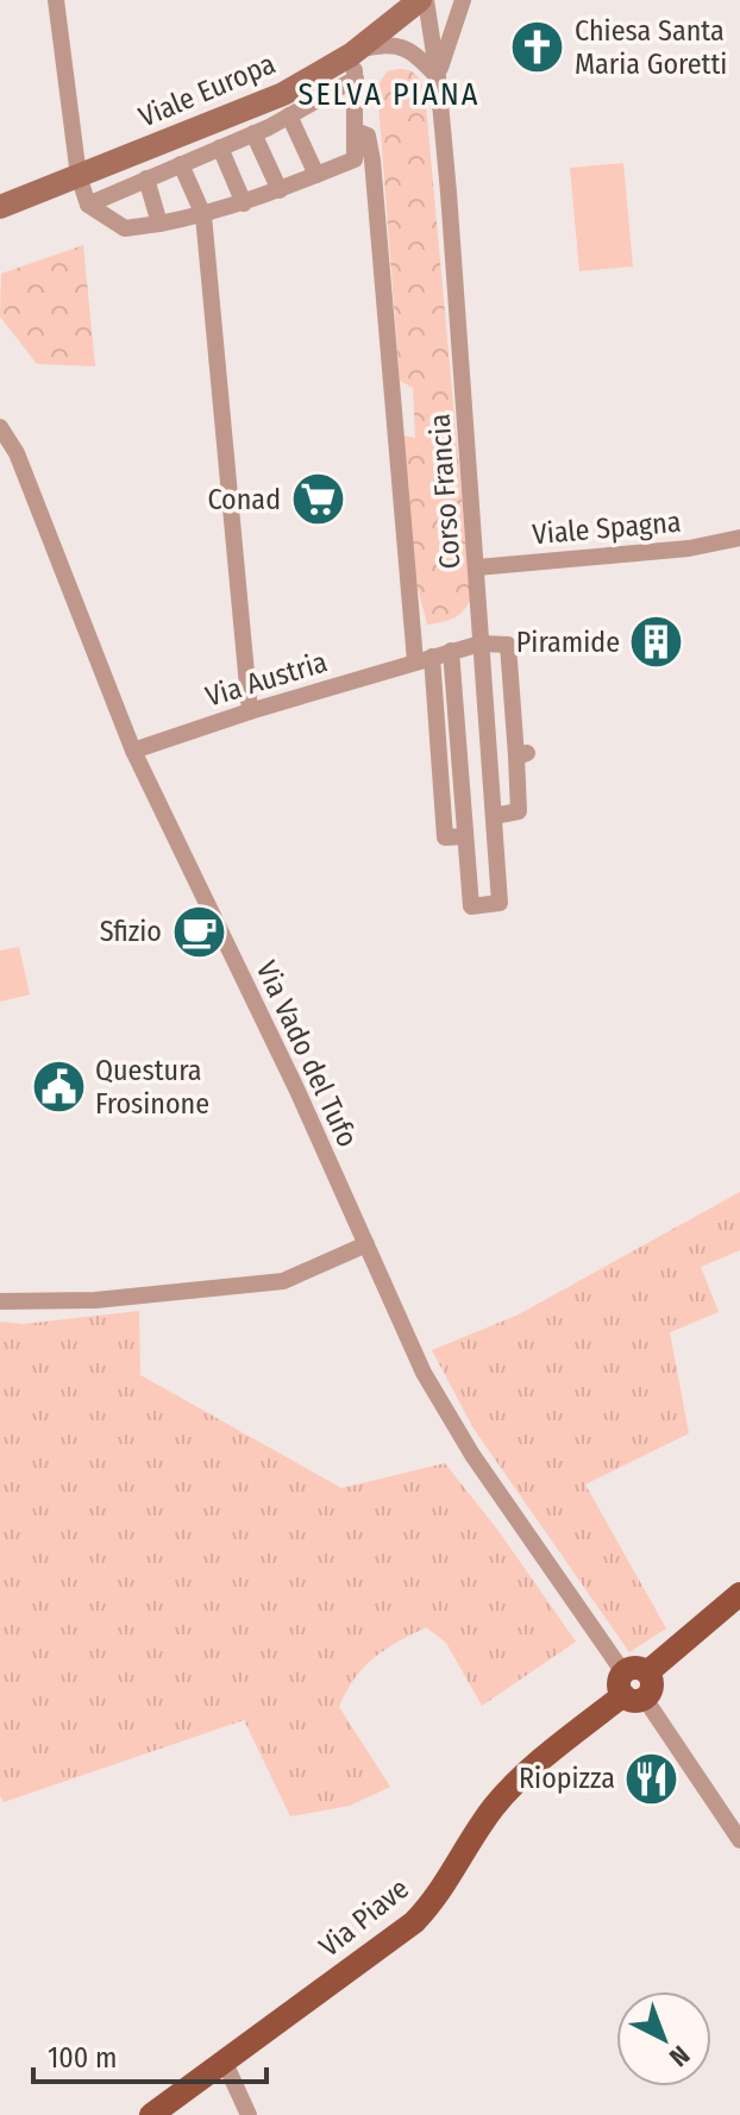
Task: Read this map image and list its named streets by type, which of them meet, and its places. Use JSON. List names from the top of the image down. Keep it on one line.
{"streets":{"main road":["Via Piave"],"street":["Viale Europa","Corso Francia","Viale Spagna","Via Austria","Via Vado del Tufo"]},"crossings":[["Viale Europa","Corso Francia"],["Corso Francia","Viale Spagna"],["Corso Francia","Via Austria"],["Via Austria","Via Vado del Tufo"],["Via Vado del Tufo","Via Piave"]],"districts":["SELVA PIANA"],"places":{"church":["Chiesa Santa Maria Goretti"],"supermarket":["Conad"],"building":["Piramide"],"cafe":["Sfizio"],"public building":["Questura Frosinone"],"restaurant":["Riopizza"]},"scale_bar":"100 m","north":"bottom right"}
